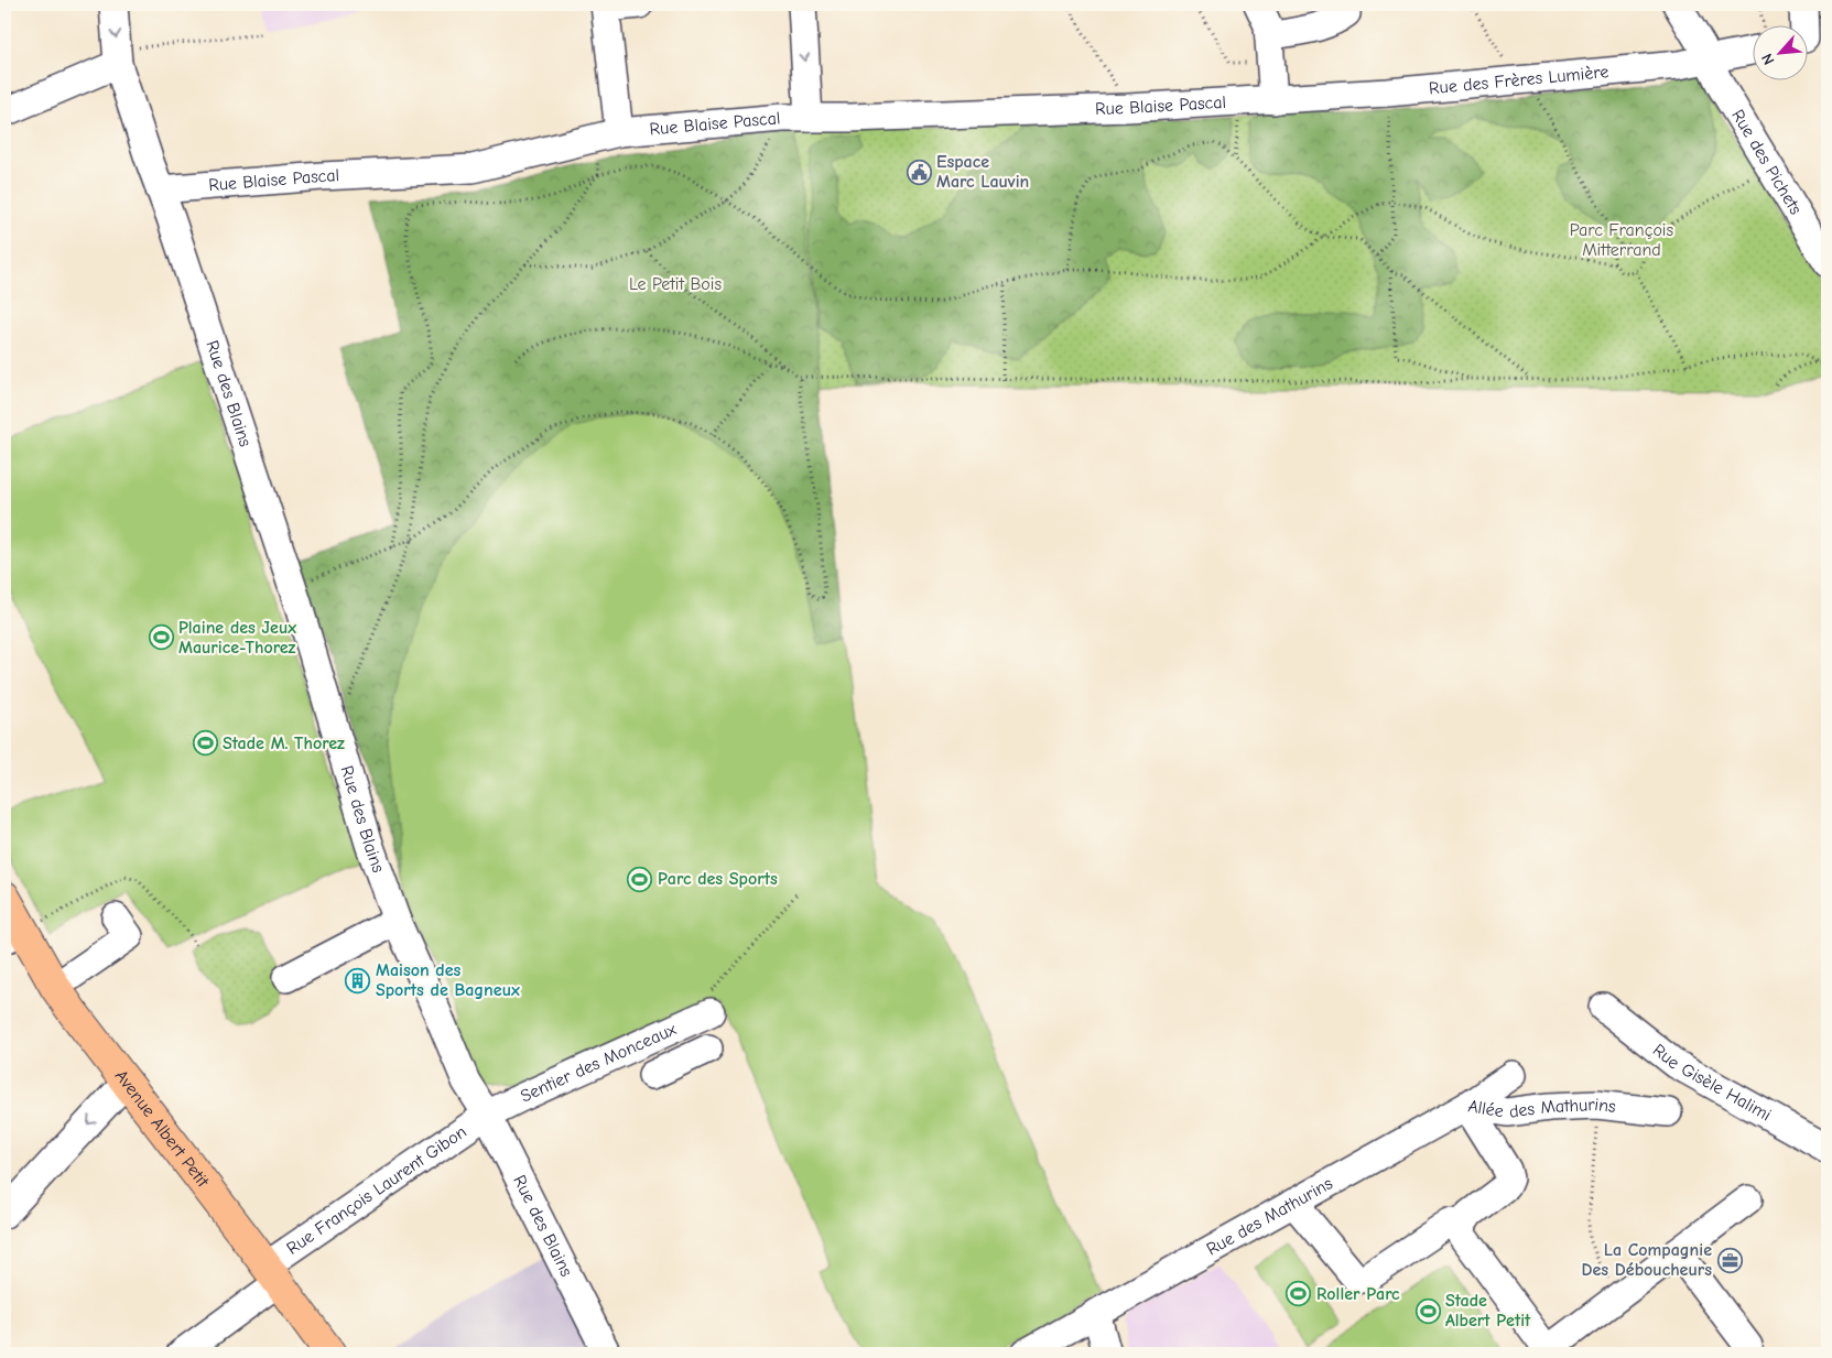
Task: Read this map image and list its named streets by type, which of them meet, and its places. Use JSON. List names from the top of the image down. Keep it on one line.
{"streets":{"main road":["Avenue Albert Petit"],"street":["Rue des Frères Lumière","Rue Blaise Pascal","Rue des Pichets","Rue des Blains","Sentier des Monceaux","Rue Gisèle Halimi","Allée des Mathurins","Rue François Laurent Gibon","Rue des Mathurins"]},"crossings":[["Rue des Frères Lumière","Rue Blaise Pascal"],["Rue des Frères Lumière","Rue des Pichets"],["Rue Blaise Pascal","Rue des Blains"],["Rue des Blains","Sentier des Monceaux"],["Rue des Blains","Rue François Laurent Gibon"],["Sentier des Monceaux","Rue François Laurent Gibon"],["Allée des Mathurins","Rue des Mathurins"],["Avenue Albert Petit","Rue François Laurent Gibon"]],"parks":["Parc François Mitterrand","Le Petit Bois"],"places":{"public building":["Espace Marc Lauvin"],"sports":["Plaine des Jeux Maurice-Thorez","Stade M. Thorez","Parc des Sports","Roller Parc","Stade Albert Petit"],"building":["Maison des Sports de Bagneux"],"office":["La Compagnie Des Déboucheurs"]},"north":"bottom left"}
